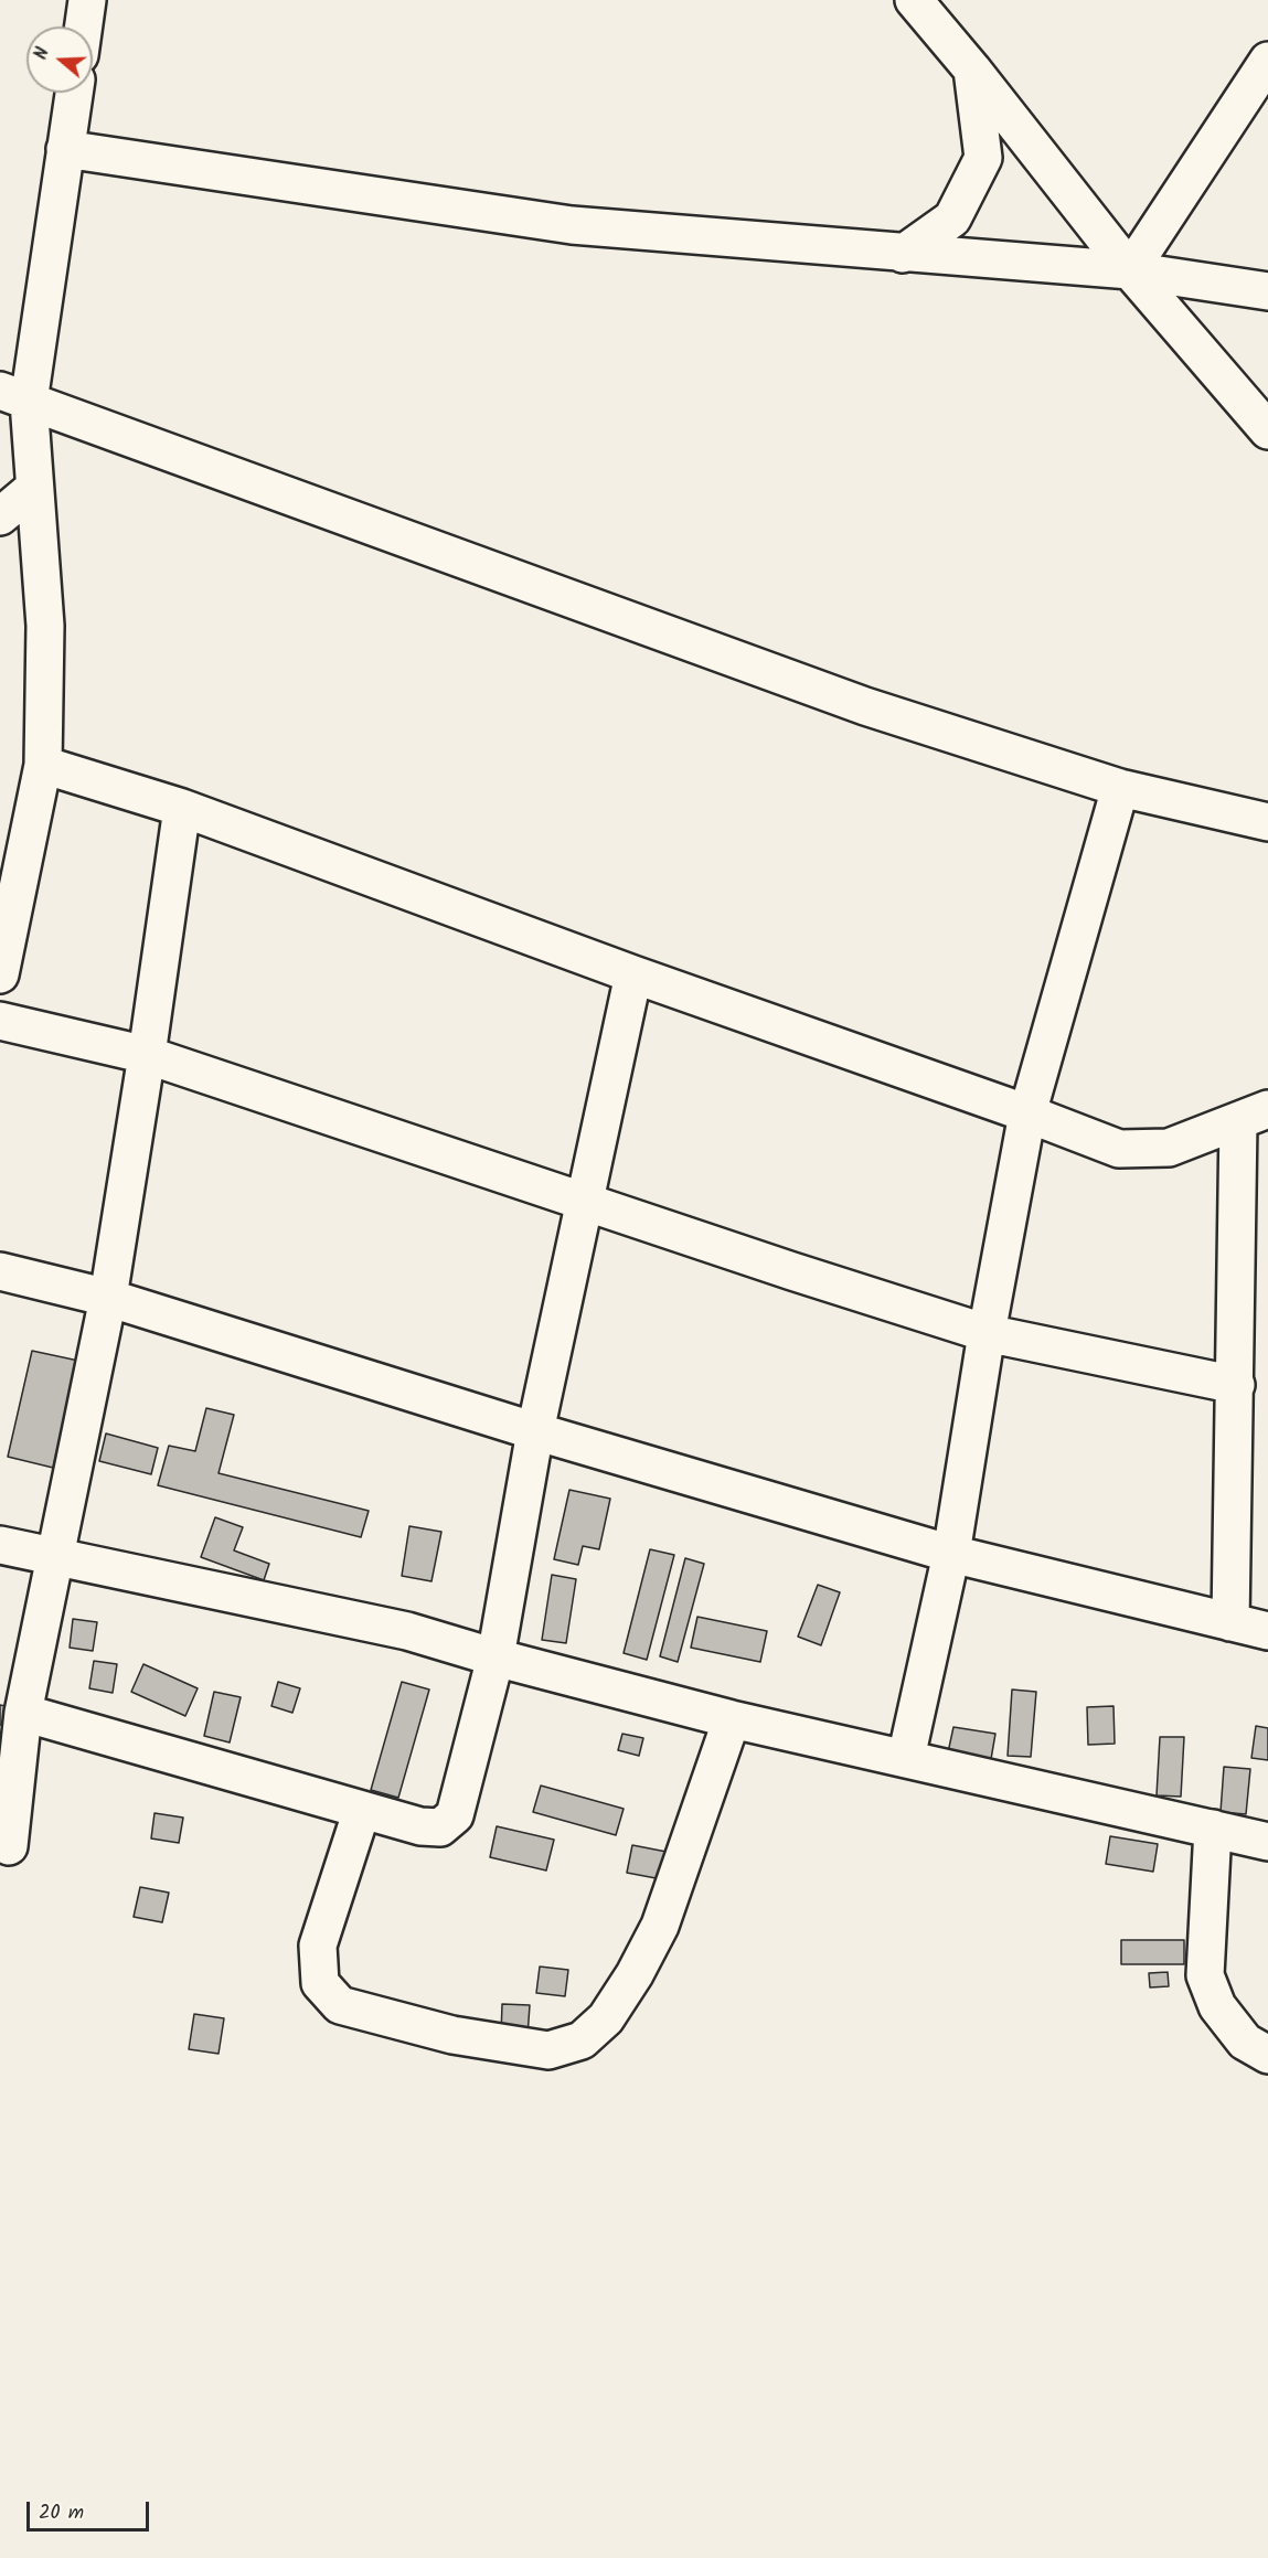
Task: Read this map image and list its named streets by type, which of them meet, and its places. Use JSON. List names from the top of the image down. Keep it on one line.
{"scale_bar":"20 m","north":"left"}
